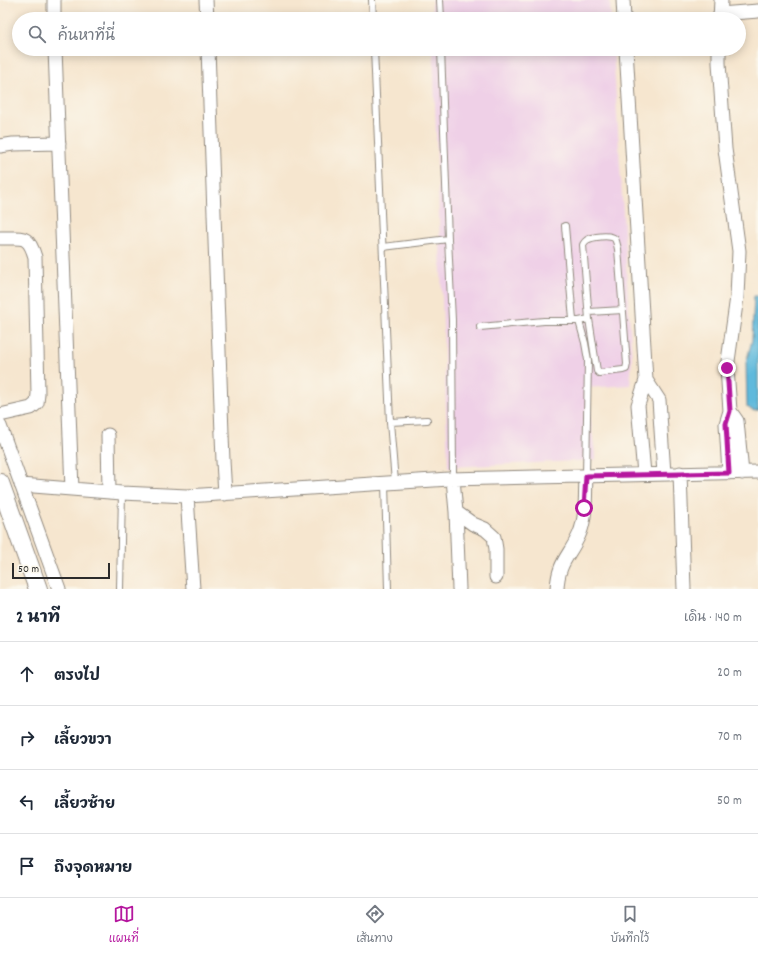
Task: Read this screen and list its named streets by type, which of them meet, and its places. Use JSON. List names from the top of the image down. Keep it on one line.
{"scale_bar":"50 m","page":{"search":"ค้นหาที่นี่","scale":"50 m","heading":["2 นาที","เดิน · 140 m"],"list":[["ตรงไป","20 m"],["เลี้ยวขวา","70 m"],["เลี้ยวซ้าย","50 m"],"ถึงจุดหมาย"],"nav":["แผนที่","เส้นทาง","บันทึกไว้"]}}
